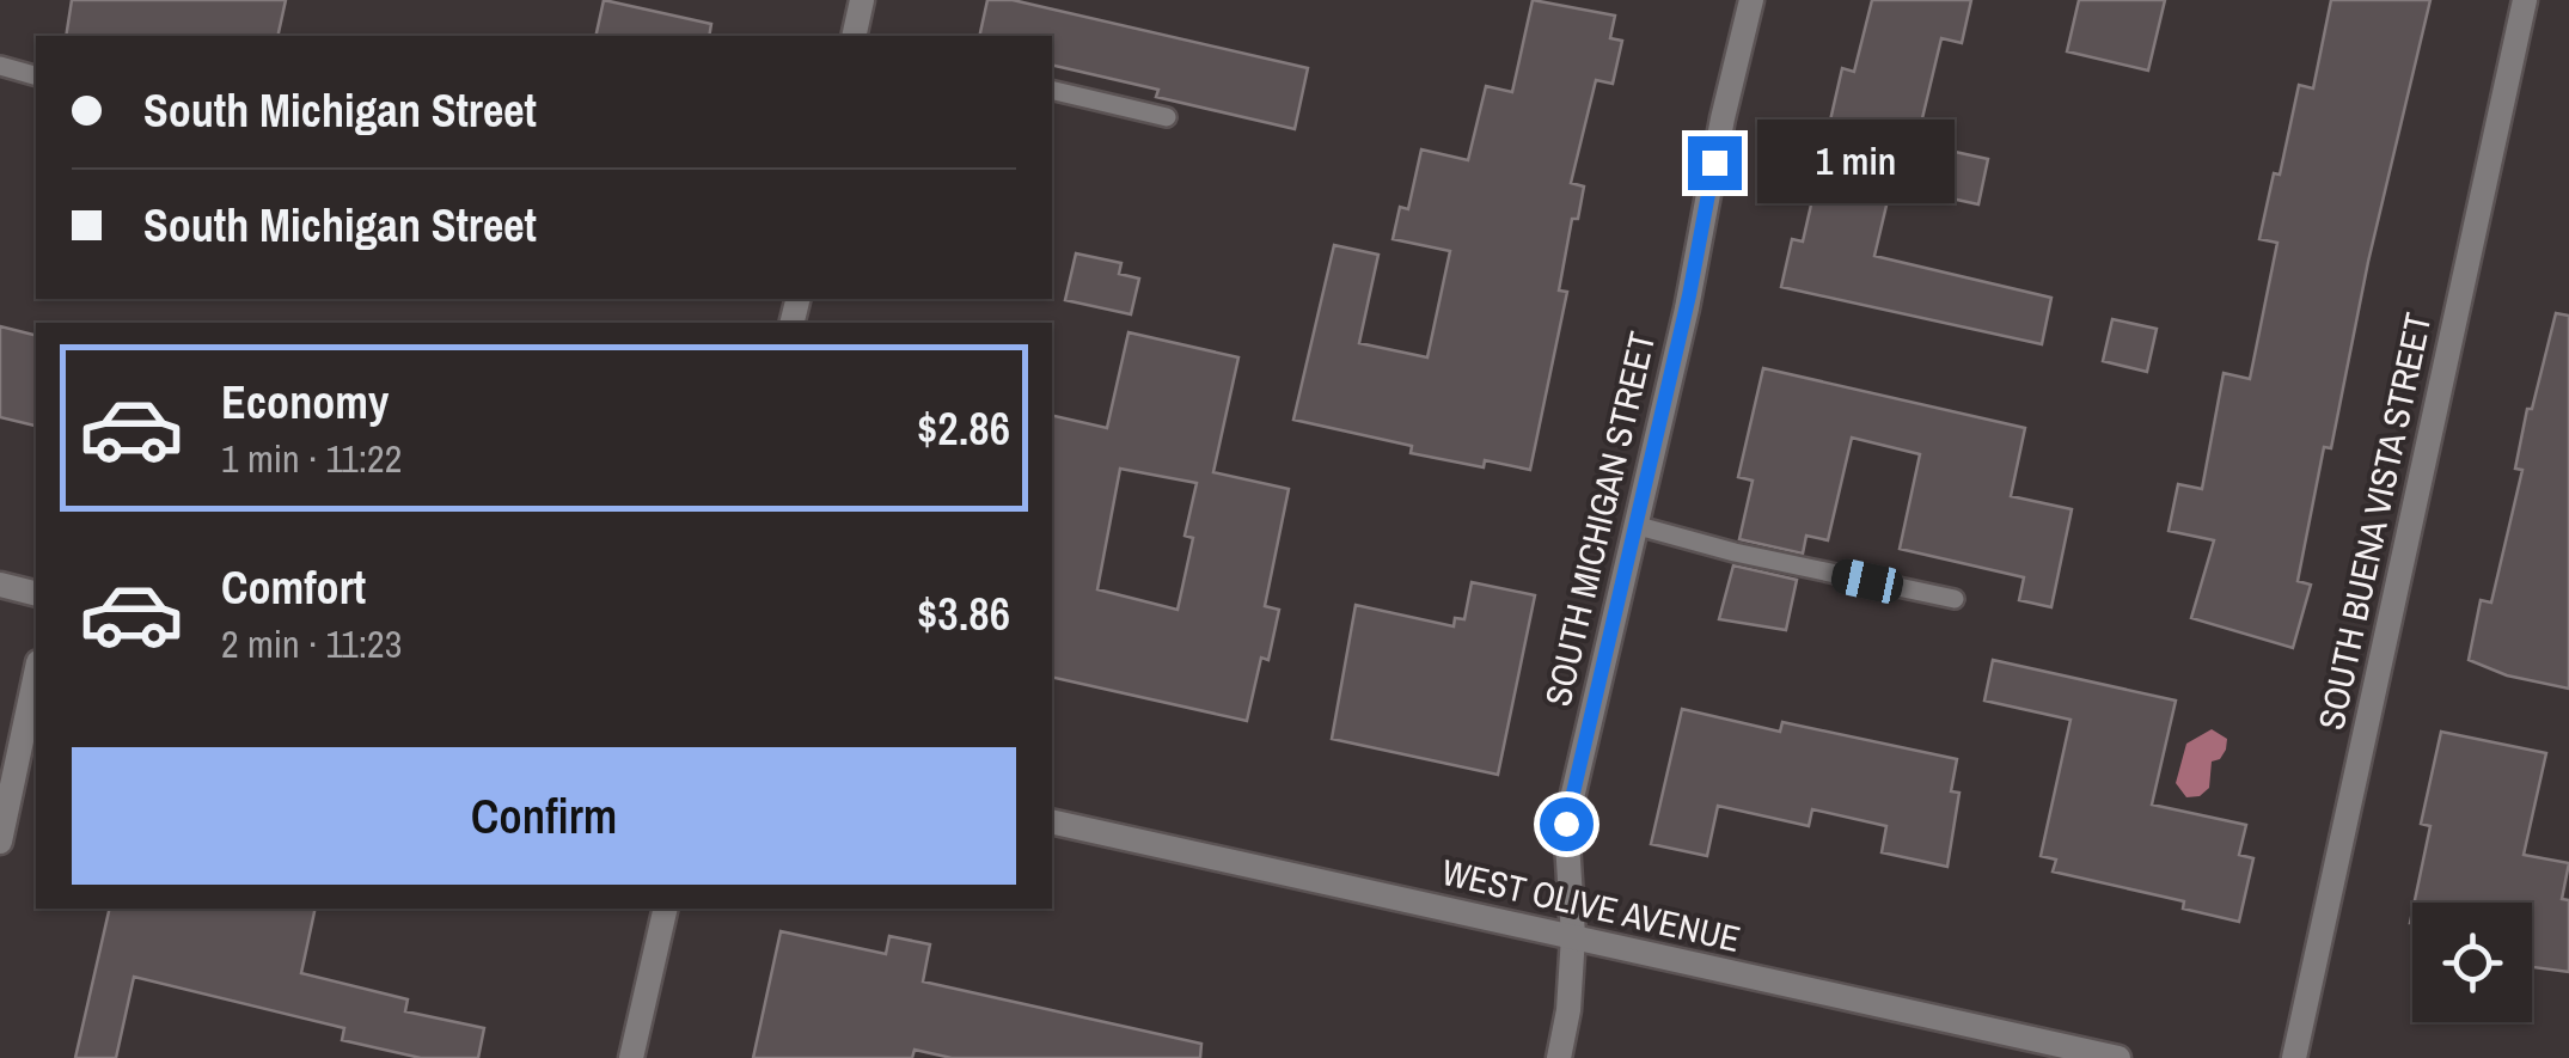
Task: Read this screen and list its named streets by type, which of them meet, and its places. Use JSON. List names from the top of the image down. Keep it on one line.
{"streets":{"street":["SOUTH MICHIGAN STREET","SOUTH BUENA VISTA STREET","WEST OLIVE AVENUE"]},"crossings":[["SOUTH MICHIGAN STREET","WEST OLIVE AVENUE"]],"page":{"banner":["South Michigan Street","South Michigan Street"],"bubble":"1 min","list":[{"name":"Economy","note":"1 min · 11:22","value":"$2.86"},{"name":"Comfort","note":"2 min · 11:23","value":"$3.86"}],"buttons":"Confirm"}}
